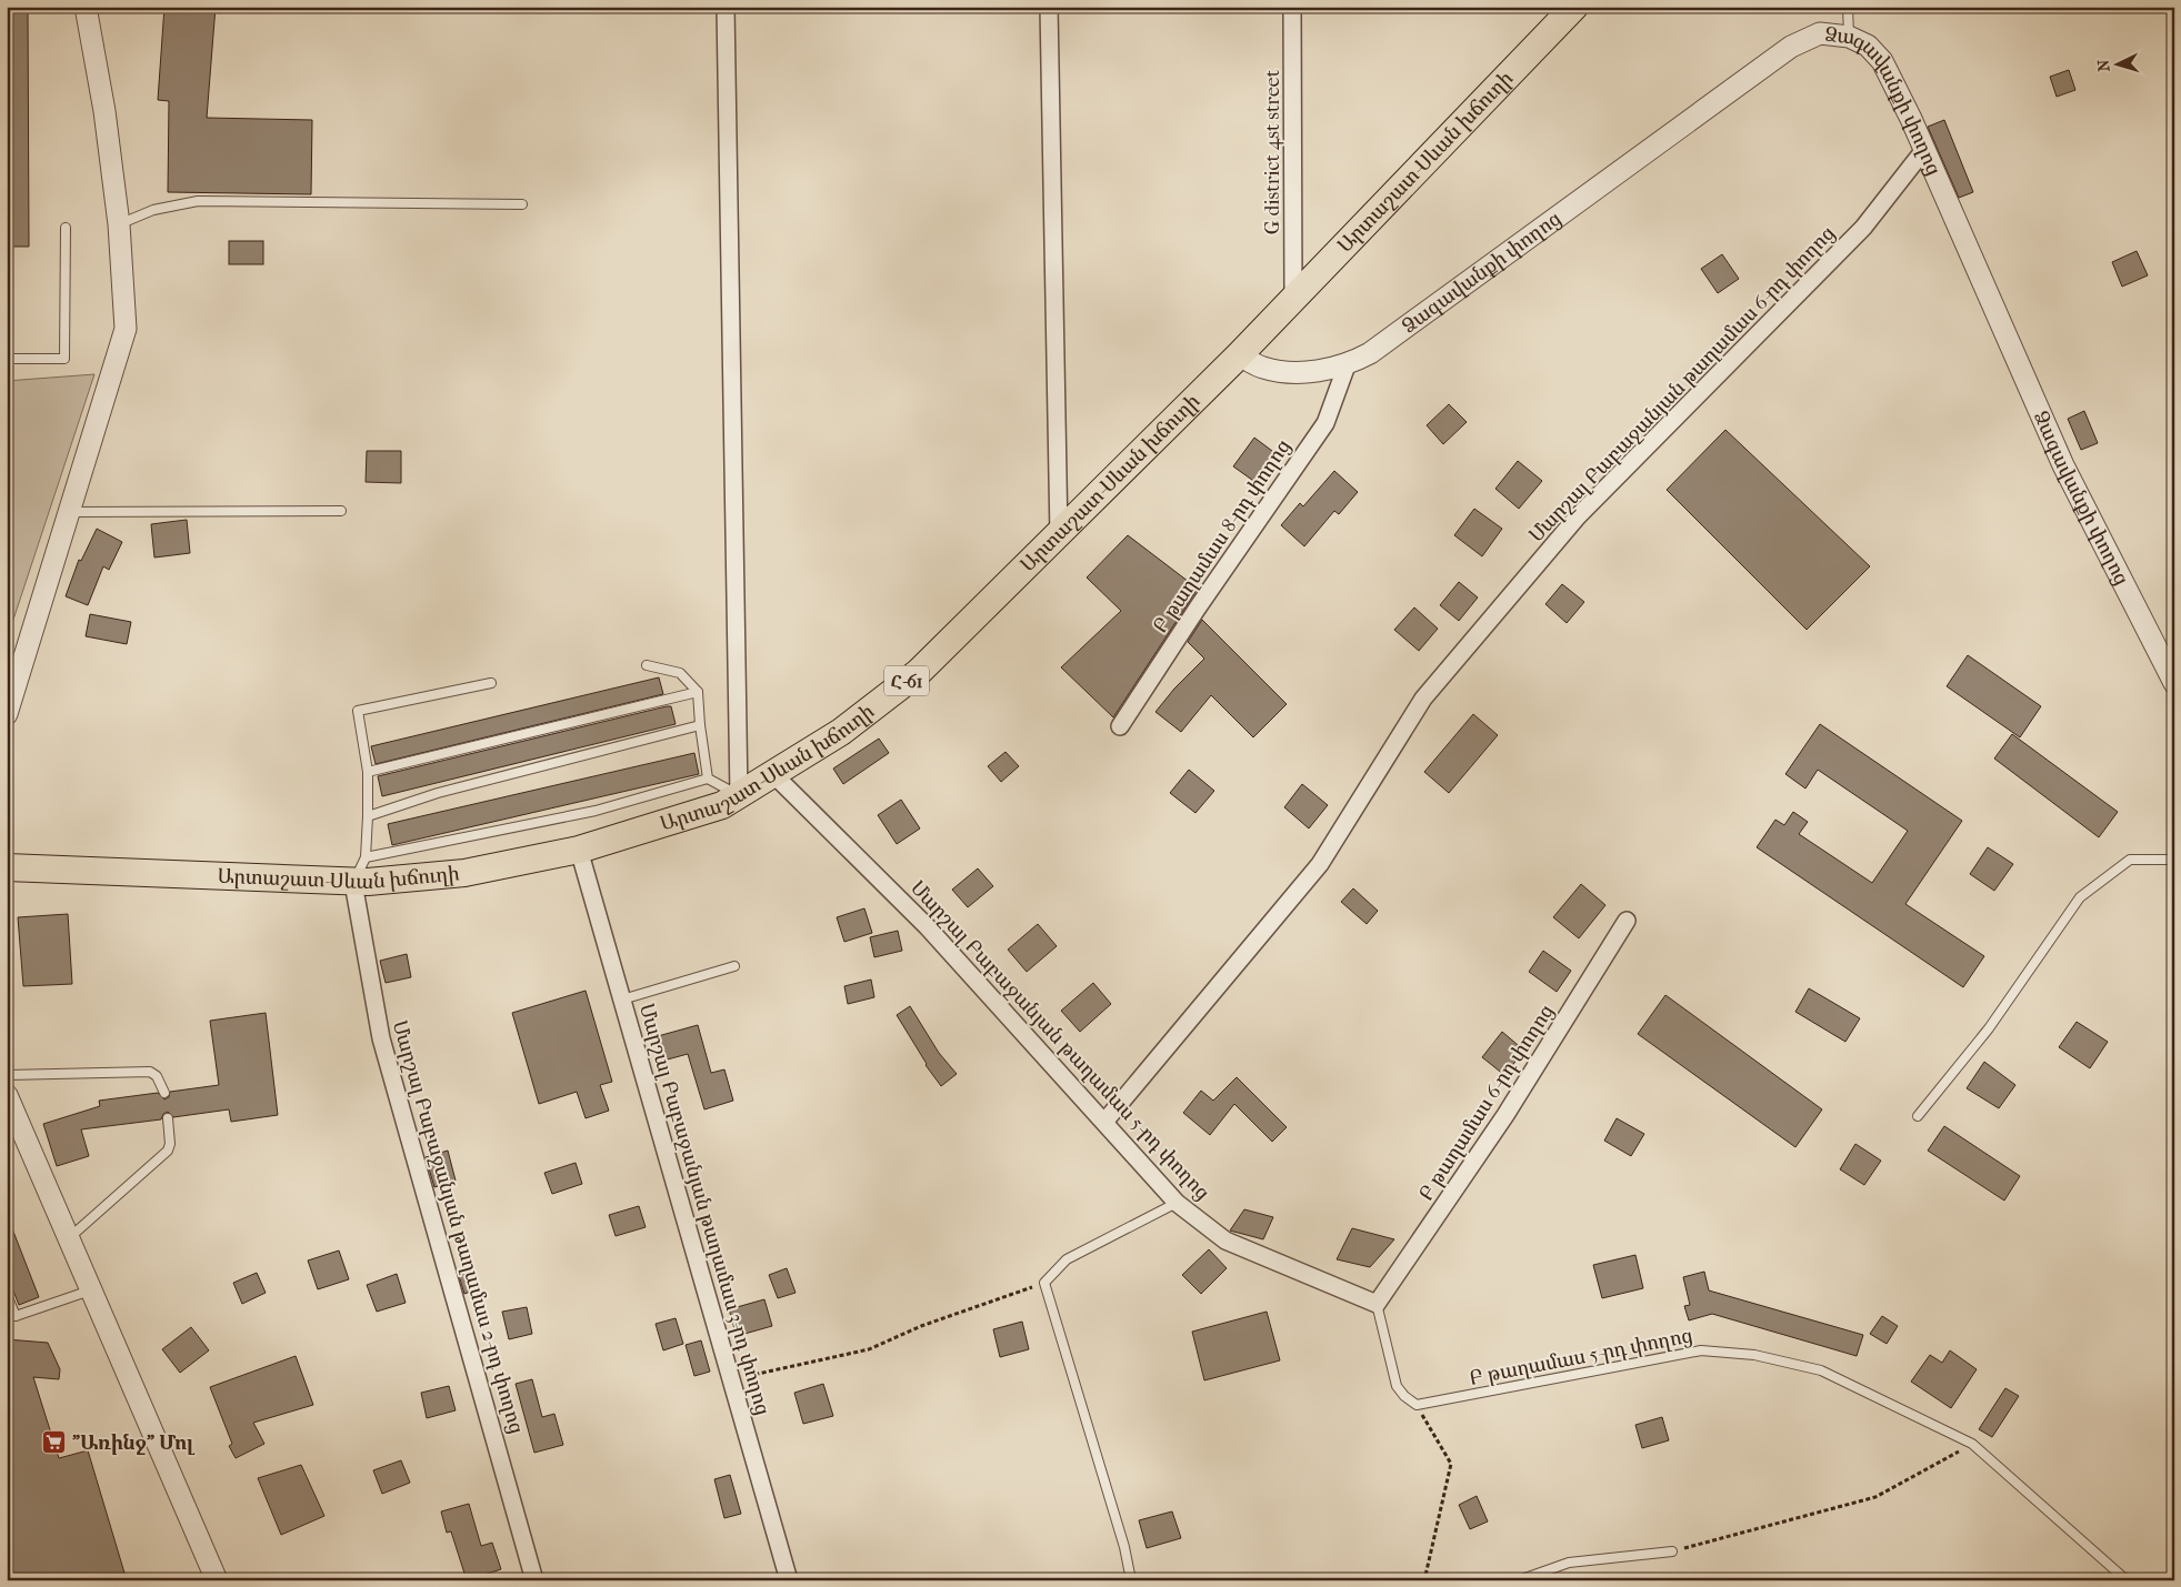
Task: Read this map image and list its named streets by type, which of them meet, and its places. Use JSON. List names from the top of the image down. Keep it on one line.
{"streets":{"main road":["Արտաշատ-Սևան խճուղի","Հ-61"],"street":["Ձագավանքի փողոց","G district 4st street","Մարշալ Բաբաջանյան թաղամաս 6-րդ փողոց","Բ թաղամաս 8-րդ փողոց","Մարշալ Բաբաջանյան թաղամաս 5-րդ փողոց","Բ թաղամաս 6-րդ փողոց","Մարշալ Բաբաջանյան թաղամաս 3-րդ փողոց","Մարշալ Բաբաջանյան թաղամաս 2-րդ փողոց"],"lane":["Բ թաղամաս 5-րդ փողոց"]},"crossings":[["Ձագավանքի փողոց","Արտաշատ-Սևան խճուղի"],["Ձագավանքի փողոց","Մարշալ Բաբաջանյան թաղամաս 6-րդ փողոց"],["Ձագավանքի փողոց","Բ թաղամաս 8-րդ փողոց"],["G district 4st street","Արտաշատ-Սևան խճուղի"],["Արտաշատ-Սևան խճուղի","Մարշալ Բաբաջանյան թաղամաս 5-րդ փողոց"],["Արտաշատ-Սևան խճուղի","Մարշալ Բաբաջանյան թաղամաս 3-րդ փողոց"],["Արտաշատ-Սևան խճուղի","Մարշալ Բաբաջանյան թաղամաս 2-րդ փողոց"],["Մարշալ Բաբաջանյան թաղամաս 6-րդ փողոց","Մարշալ Բաբաջանյան թաղամաս 5-րդ փողոց"],["Մարշալ Բաբաջանյան թաղամաս 5-րդ փողոց","Բ թաղամաս 6-րդ փողոց"]],"places":{"supermarket":["\"Առինջ\" Մոլ"]},"north":"left"}
